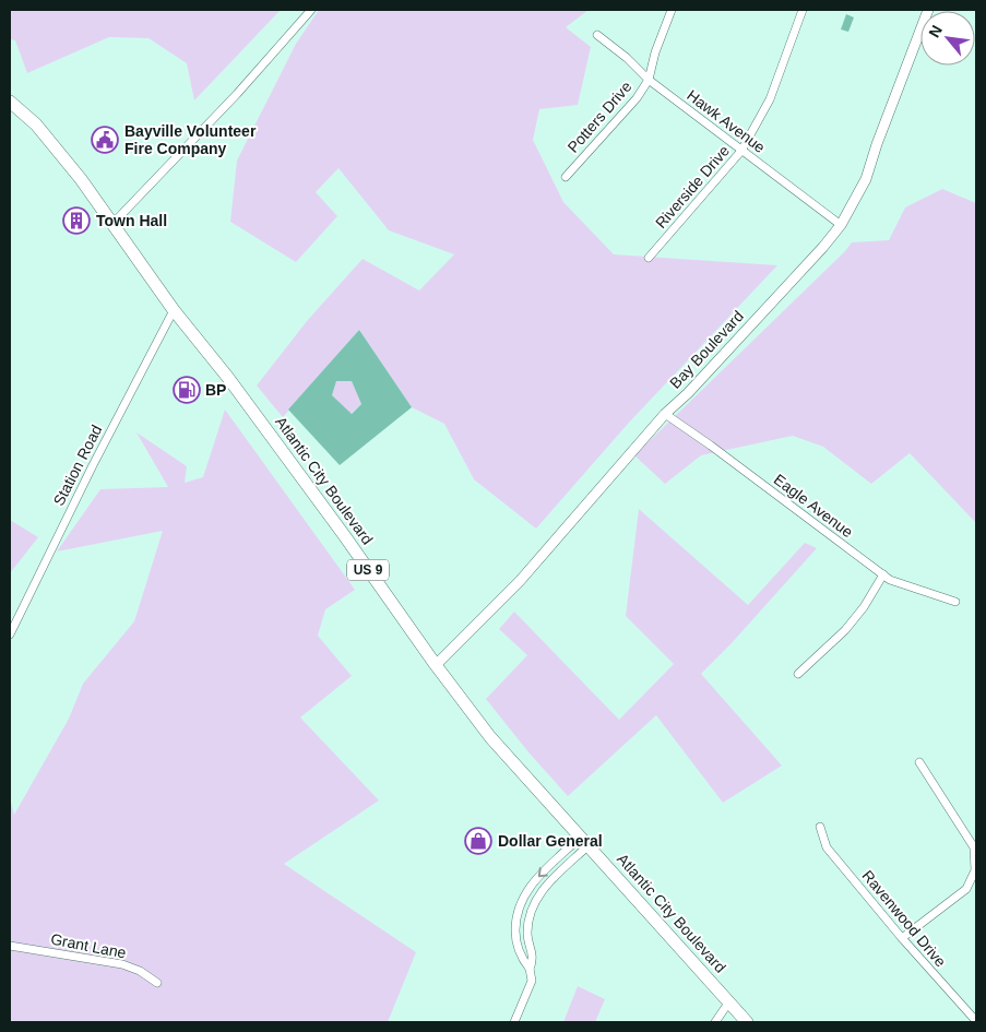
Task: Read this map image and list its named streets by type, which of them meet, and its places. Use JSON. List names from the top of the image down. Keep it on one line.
{"streets":{"highway":["Atlantic City Boulevard","US 9"],"street":["Potters Drive","Hawk Avenue","Riverside Drive","Bay Boulevard","Station Road","Eagle Avenue","Ravenwood Drive","Grant Lane"]},"crossings":[["Potters Drive","Hawk Avenue"],["Hawk Avenue","Riverside Drive"],["Hawk Avenue","Bay Boulevard"],["Bay Boulevard","Atlantic City Boulevard"],["Bay Boulevard","Eagle Avenue"],["Station Road","Atlantic City Boulevard"]],"places":{"public building":["Bayville Volunteer Fire Company"],"building":["Town Hall"],"fuel station":["BP"],"shop":["Dollar General"]},"north":"top left"}
